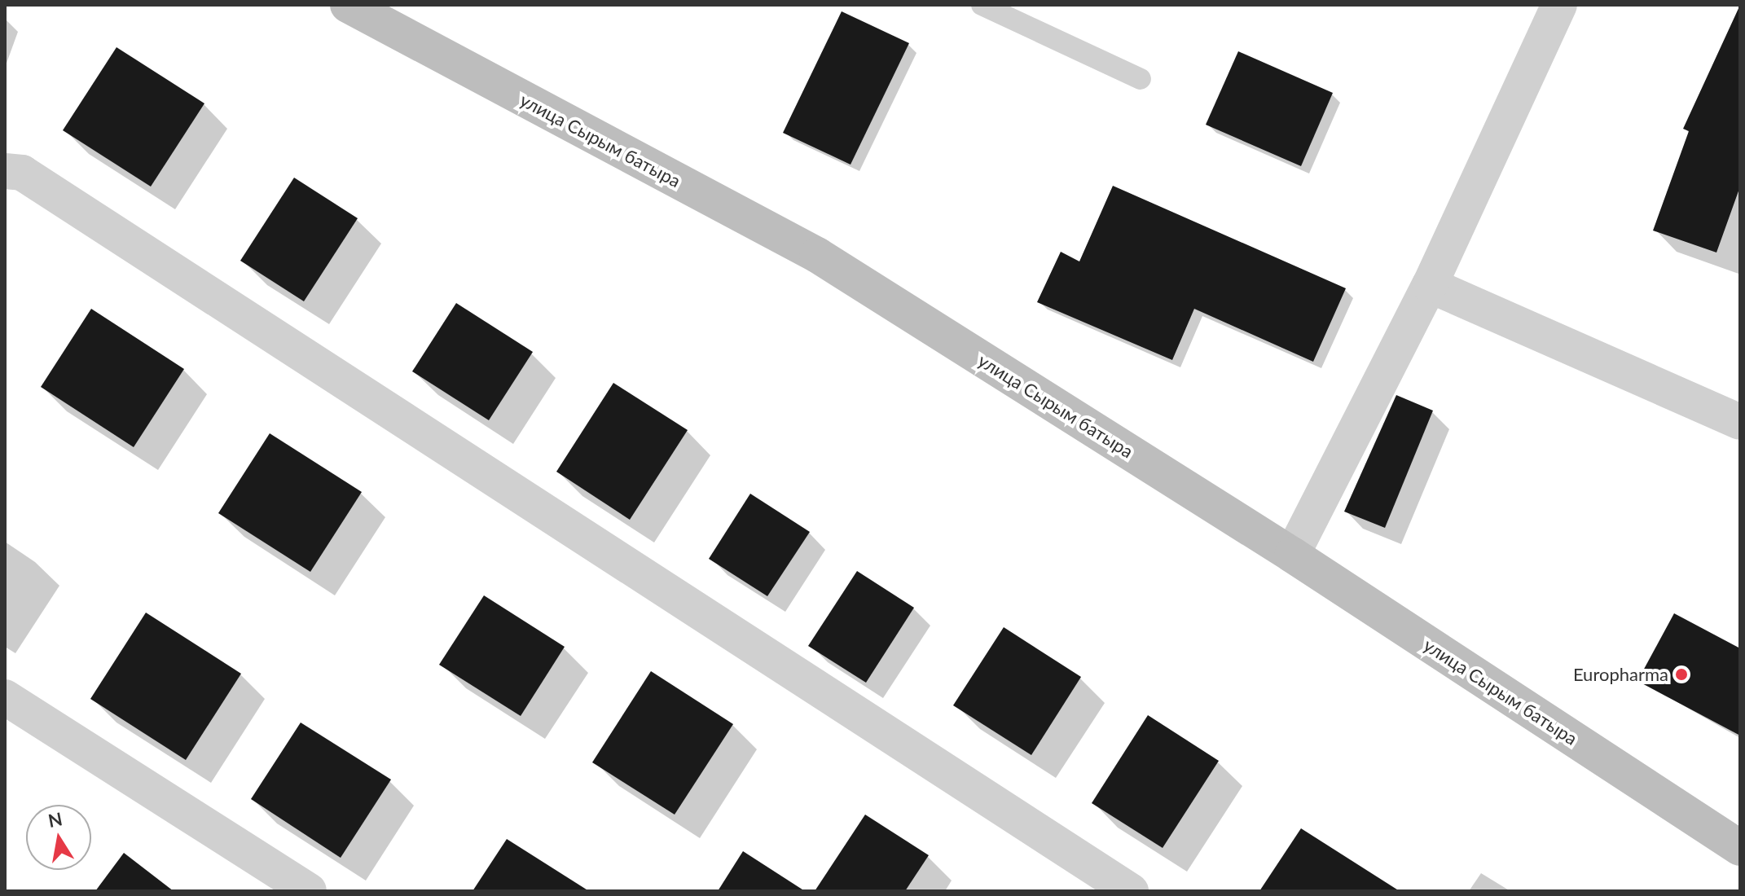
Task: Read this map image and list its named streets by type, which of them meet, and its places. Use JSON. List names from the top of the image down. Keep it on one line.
{"streets":{"street":["улица Сырым батыра"]},"places":["Europharma"],"north":"top"}
